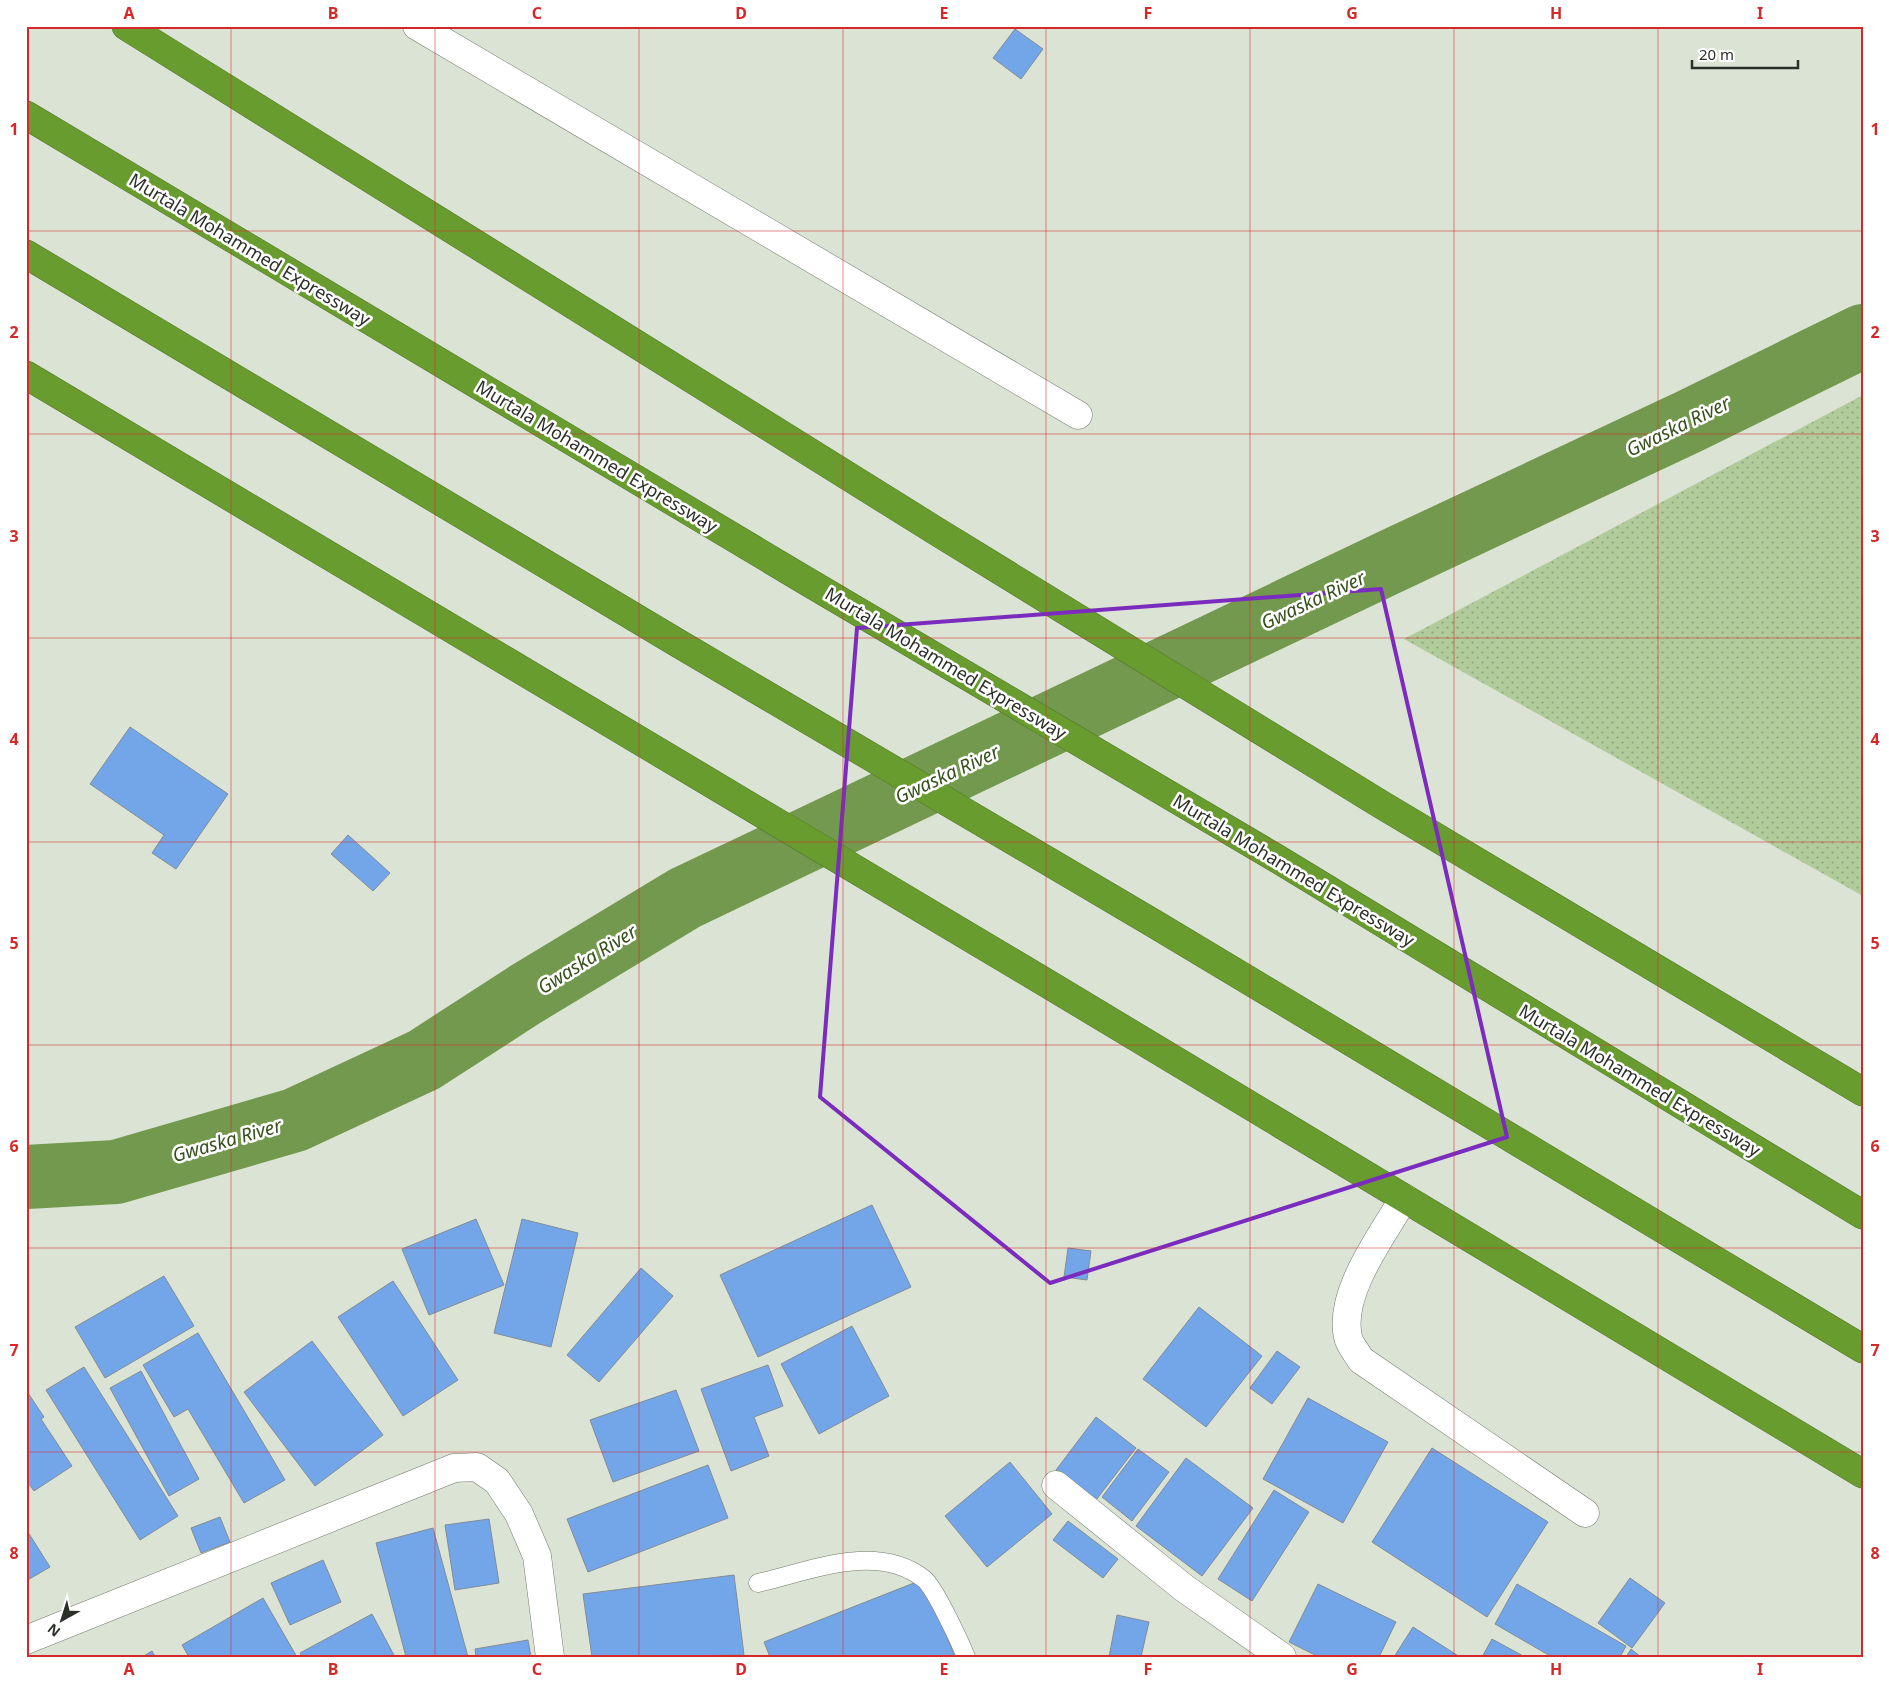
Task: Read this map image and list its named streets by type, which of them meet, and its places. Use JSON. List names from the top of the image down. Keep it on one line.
{"streets":{"highway":["Murtala Mohammed Expressway"]},"water":["Gwaska River"],"scale_bar":"20 m","north":"bottom left","grid":{"columns":["A","B","C","D","E","F","G","H","I"],"rows":["1","2","3","4","5","6","7","8"]}}
